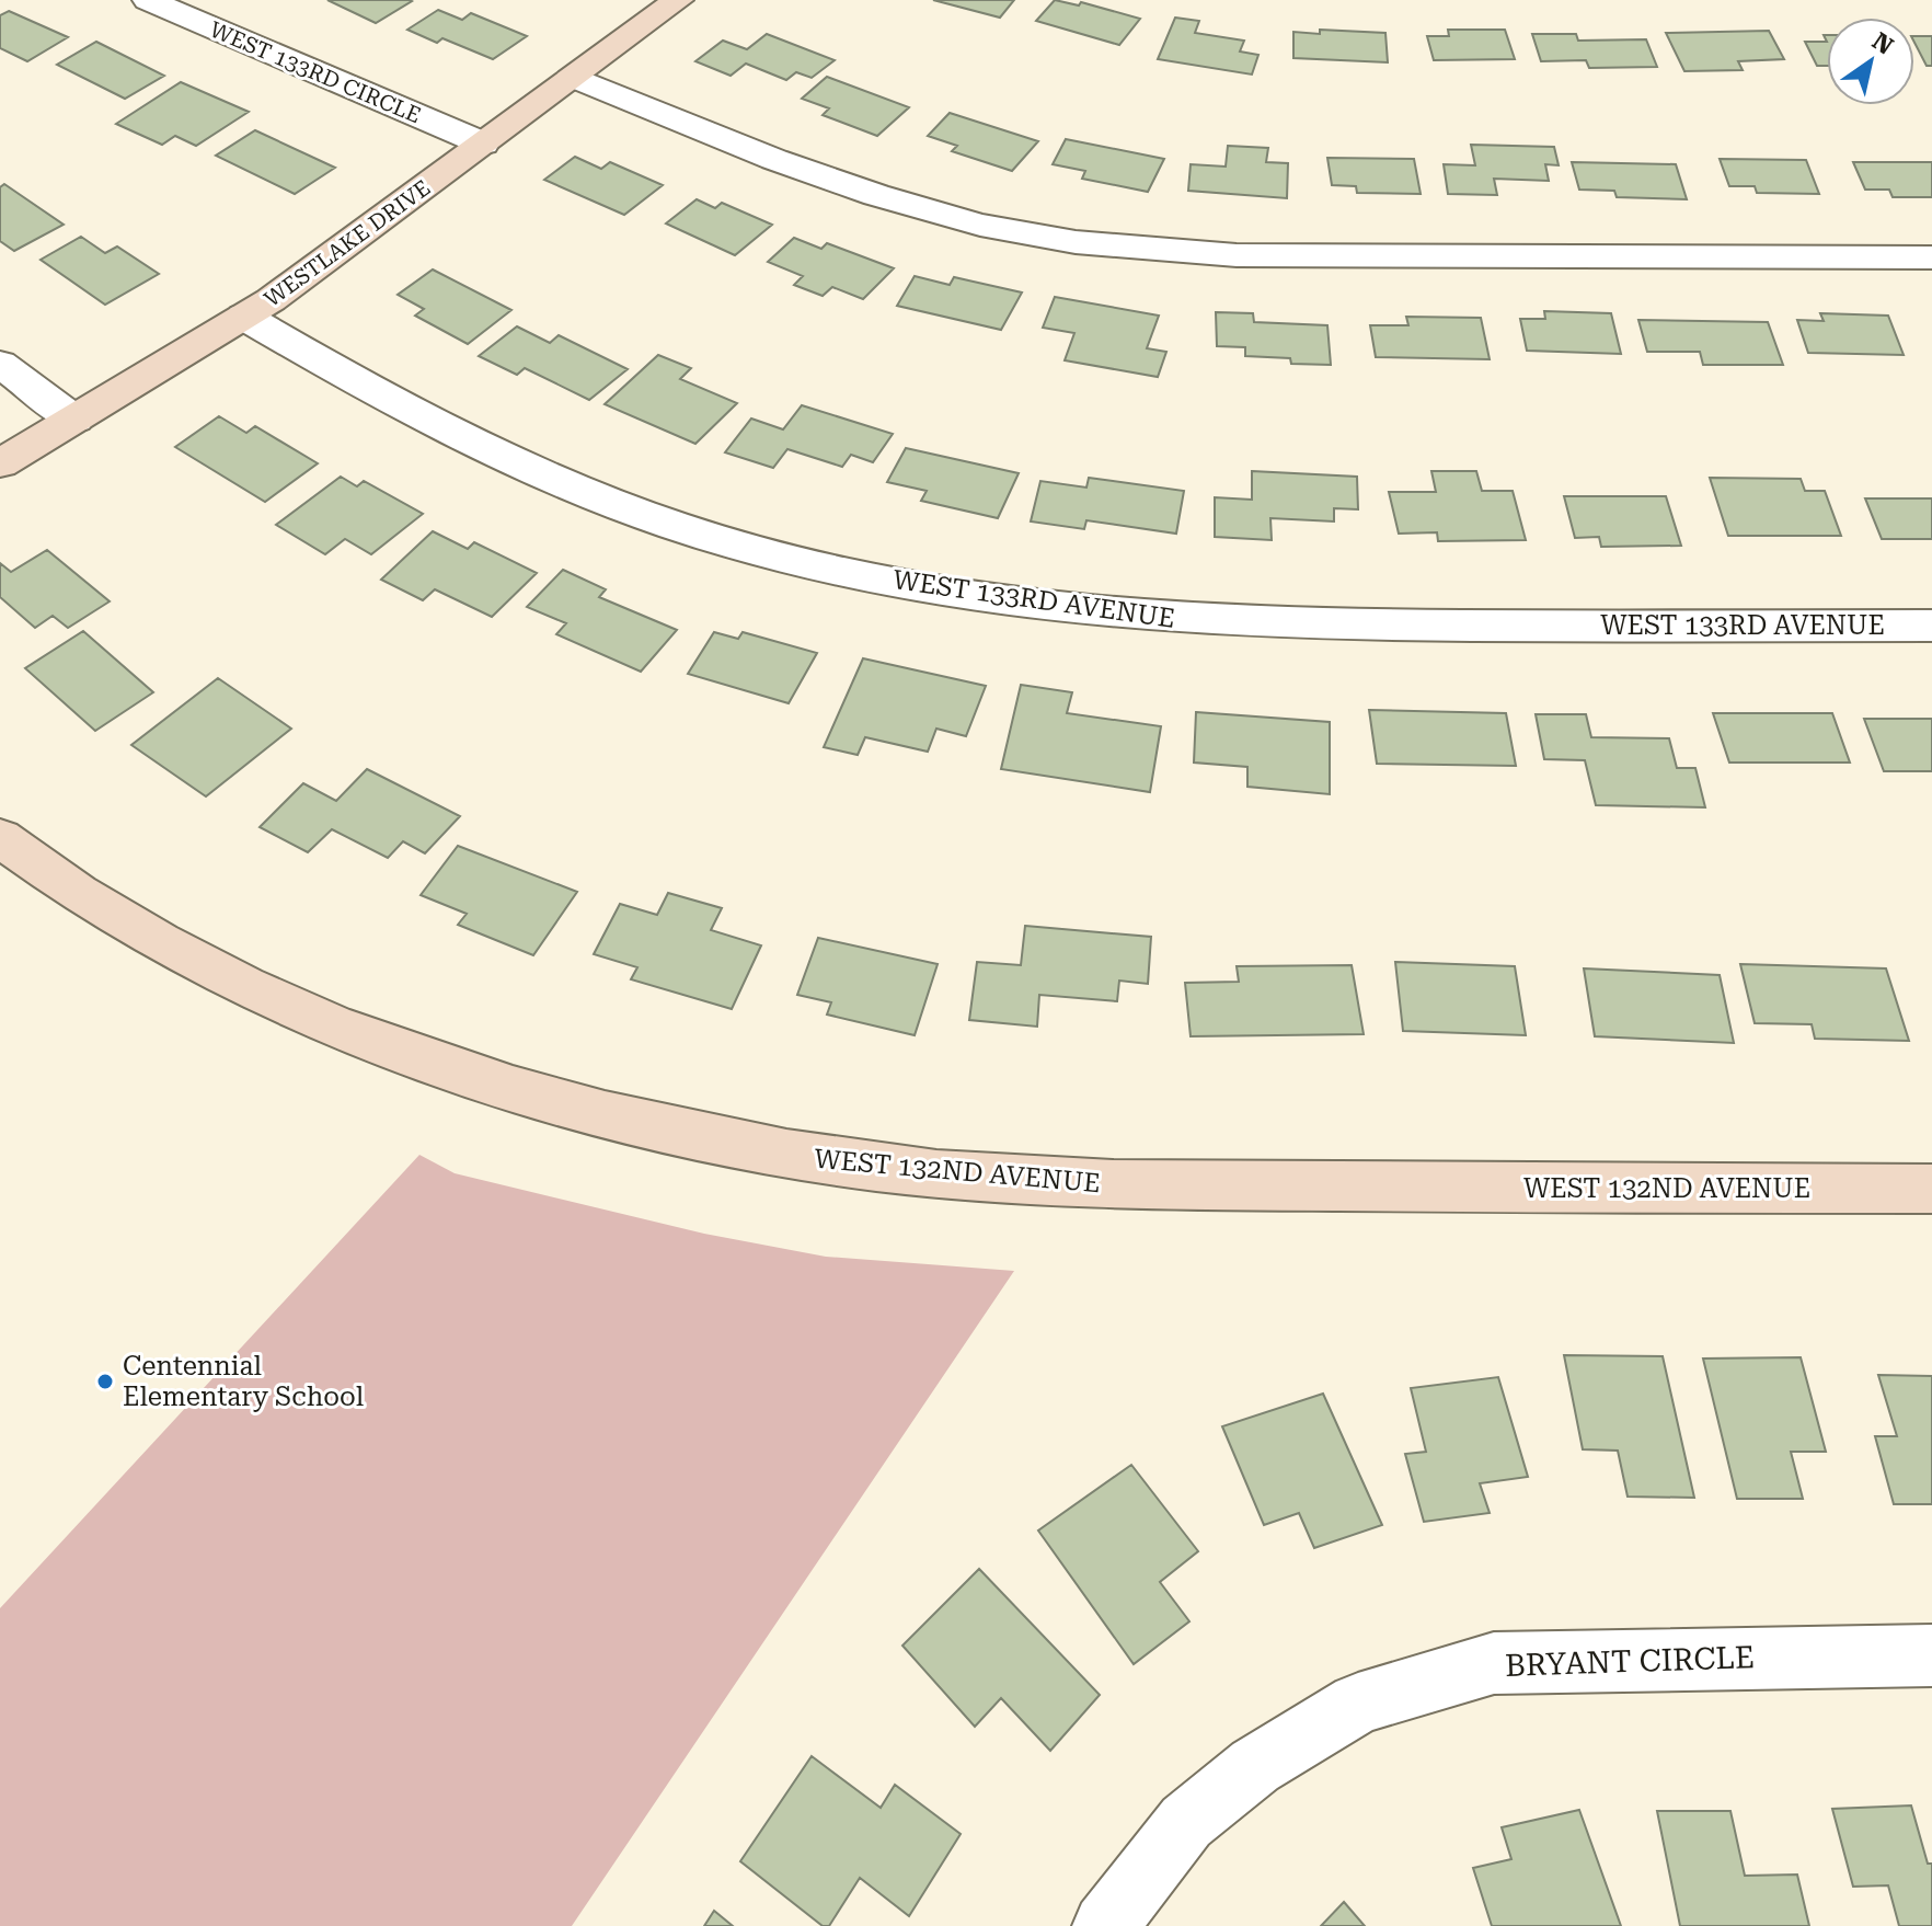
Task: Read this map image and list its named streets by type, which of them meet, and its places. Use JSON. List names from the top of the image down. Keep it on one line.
{"streets":{"street":["WEST 133RD CIRCLE","WESTLAKE DRIVE","WEST 133RD AVENUE","WEST 132ND AVENUE","BRYANT CIRCLE"]},"crossings":[["WEST 133RD CIRCLE","WESTLAKE DRIVE"],["WESTLAKE DRIVE","WEST 133RD AVENUE"]],"places":["Centennial Elementary School"],"north":"top right"}
